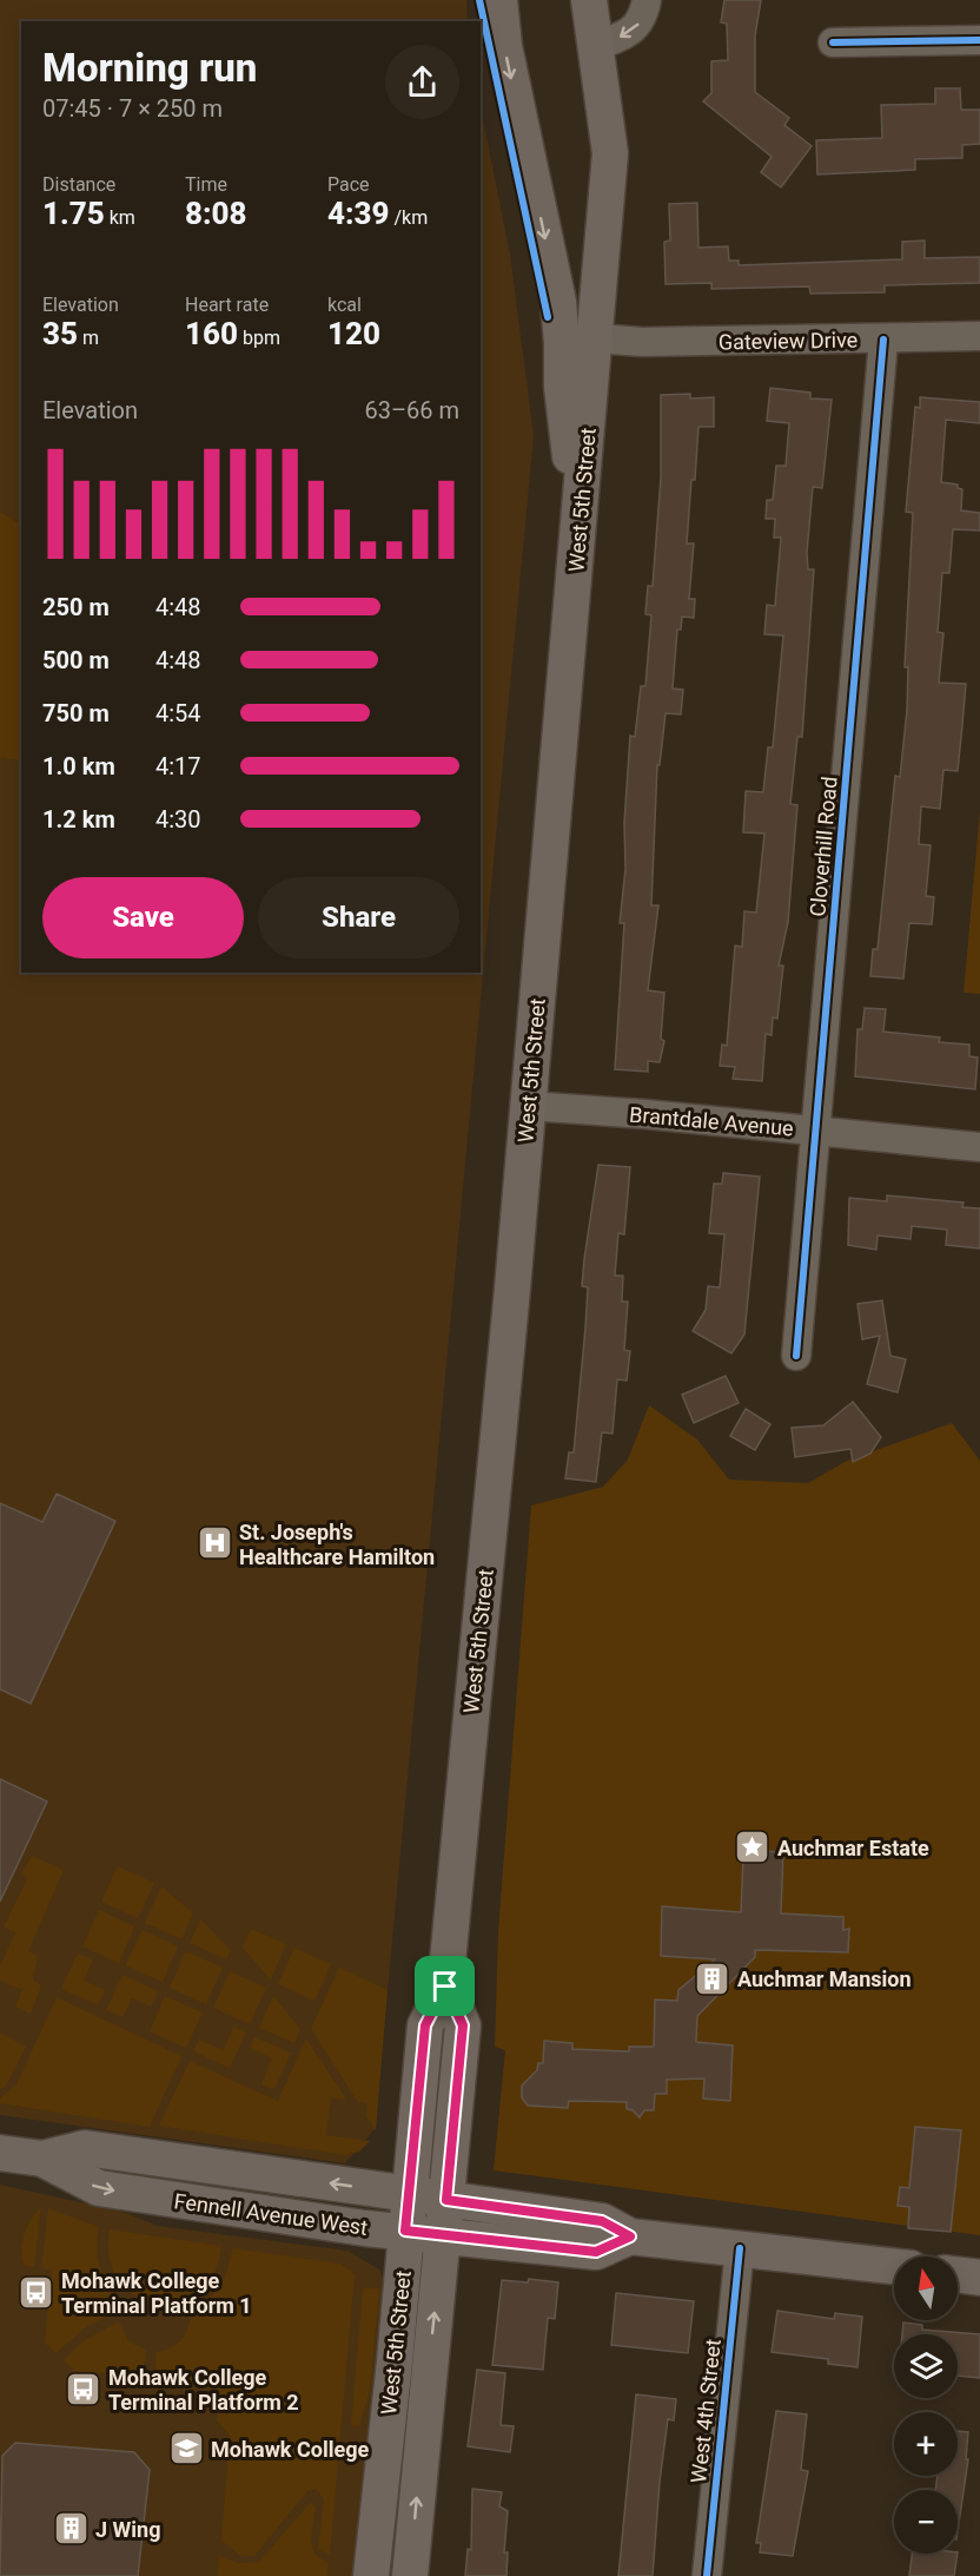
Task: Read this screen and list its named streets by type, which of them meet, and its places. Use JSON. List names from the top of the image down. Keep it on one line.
{"streets":{"main road":["West 5th Street","Fennell Avenue West"],"street":["Gateview Drive","Cloverhill Road","Brantdale Avenue","West 4th Street"]},"crossings":[["Gateview Drive","West 5th Street"],["Gateview Drive","Cloverhill Road"],["West 5th Street","Brantdale Avenue"],["West 5th Street","Fennell Avenue West"],["Cloverhill Road","Brantdale Avenue"],["Fennell Avenue West","West 4th Street"]],"places":{"hospital":["St. Joseph's Healthcare Hamilton"],"place":["Auchmar Estate"],"building":["Auchmar Mansion","J Wing"],"bus stop":["Mohawk College Terminal Platform 1","Mohawk College Terminal Platform 2"],"school or university":["Mohawk College"]},"north":"top","page":{"heading":["Morning run","07:45 · 7 × 250 m"],"stats":[["Distance","1.75 km"],["Time","8:08"],["Pace","4:39 /km"],["Elevation","35 m"],["Heart rate","160 bpm"],["kcal","120"]],"chart":["Elevation","63–66 m"],"list":[{"name":"250 m","note":"4:48"},{"name":"500 m","note":"4:48"},{"name":"750 m","note":"4:54"},{"name":"1.0 km","note":"4:17"},{"name":"1.2 km","note":"4:30"}],"buttons":["Save","Share"],"map_buttons":["+","−"]}}
